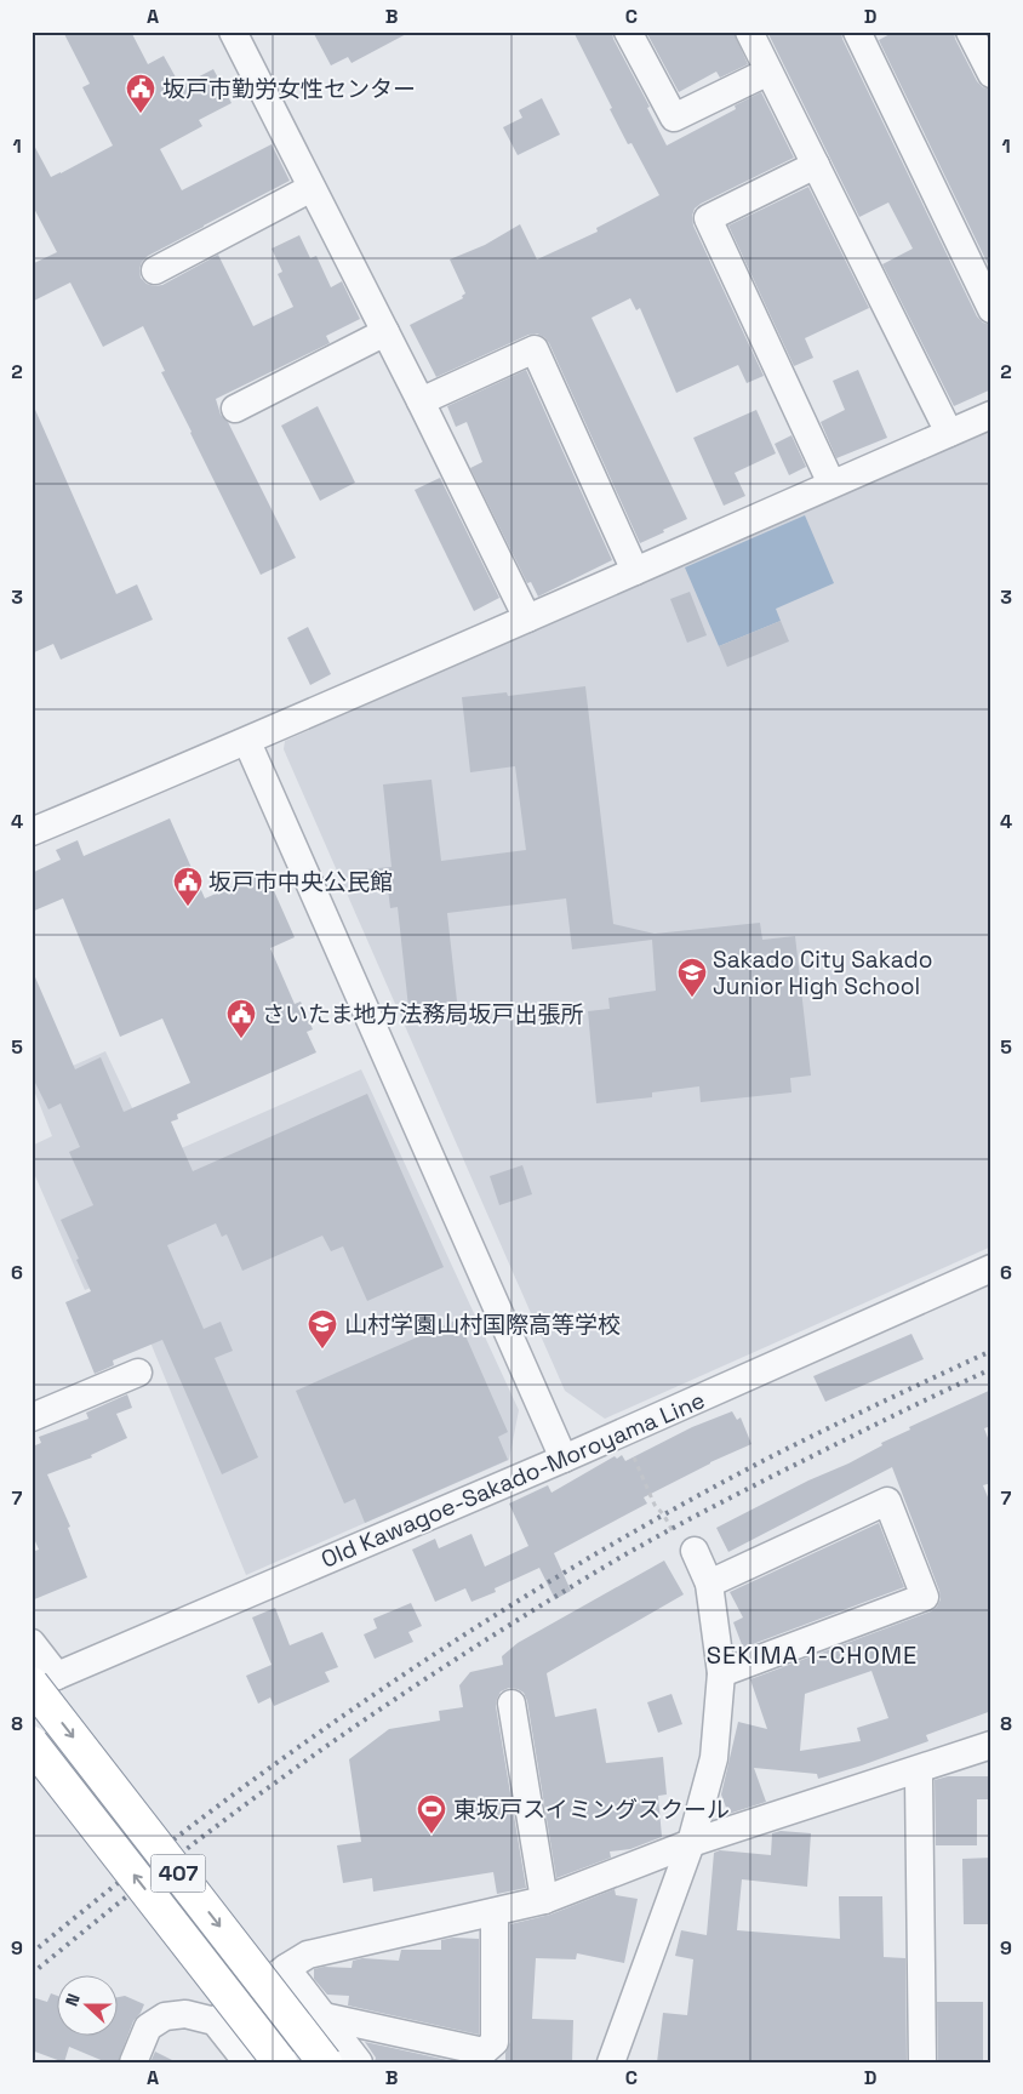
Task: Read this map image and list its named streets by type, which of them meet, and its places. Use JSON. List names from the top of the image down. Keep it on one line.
{"streets":{"highway":["407"],"street":["Old Kawagoe-Sakado-Moroyama Line"]},"crossings":[["Old Kawagoe-Sakado-Moroyama Line","407"]],"districts":["SEKIMA 1-CHOME"],"places":{"public building":["坂戸市勤労女性センター","坂戸市中央公民館","さいたま地方法務局坂戸出張所"],"school or university":["Sakado City Sakado Junior High School","山村学園山村国際高等学校"],"sports":["東坂戸スイミングスクール"]},"north":"left","grid":{"columns":["A","B","C","D"],"rows":["1","2","3","4","5","6","7","8","9"]}}
